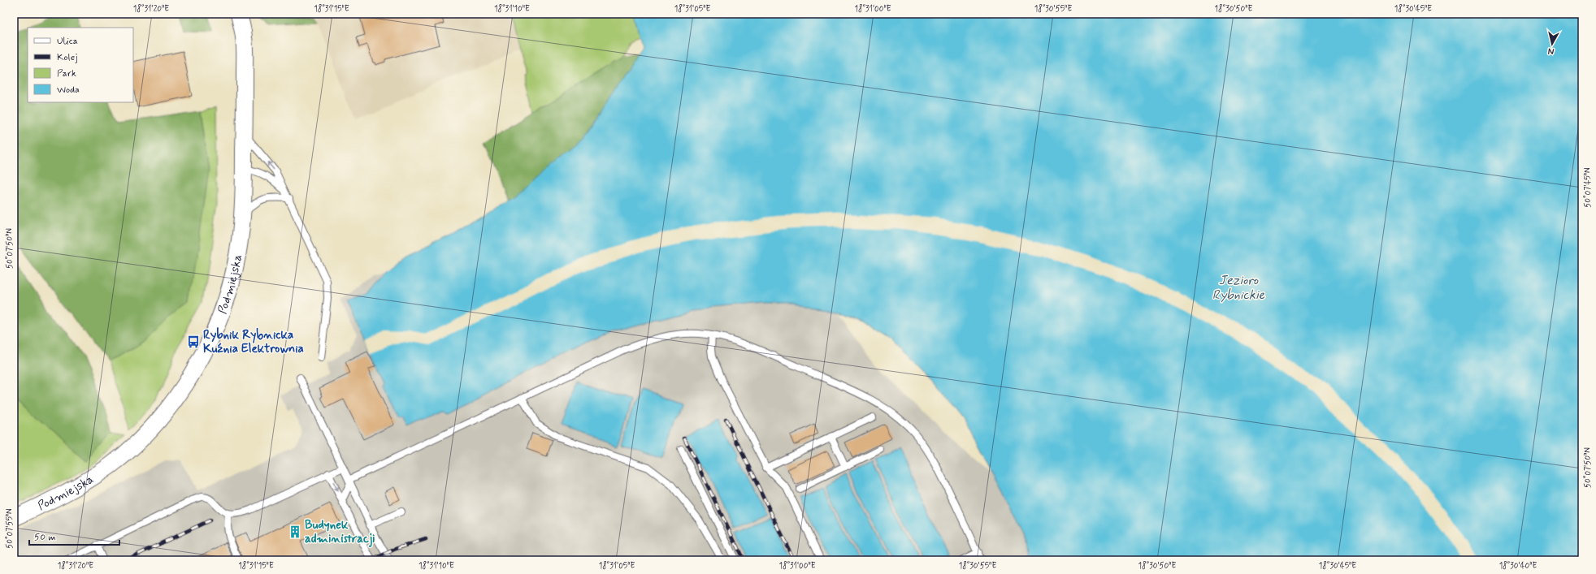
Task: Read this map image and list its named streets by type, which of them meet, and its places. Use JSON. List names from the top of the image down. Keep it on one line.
{"streets":{"street":["Podmiejska"]},"water":["Jezioro Rybnickie"],"places":{"bus stop":["Rybnik Rybnicka Kuźnia Elektrownia"],"building":["Budynek administracji"]},"legend":["Ulica","Kolej","Park","Woda"],"scale_bar":"50 m","north":"bottom","coordinates":["18°31'20\"E","18°31'15\"E","18°31'10\"E","18°31'05\"E","18°31'00\"E","18°30'55\"E","18°30'50\"E","18°30'45\"E","50°07'45\"N","50°07'50\"N","50°07'55\"N","18°30'40\"E"]}
